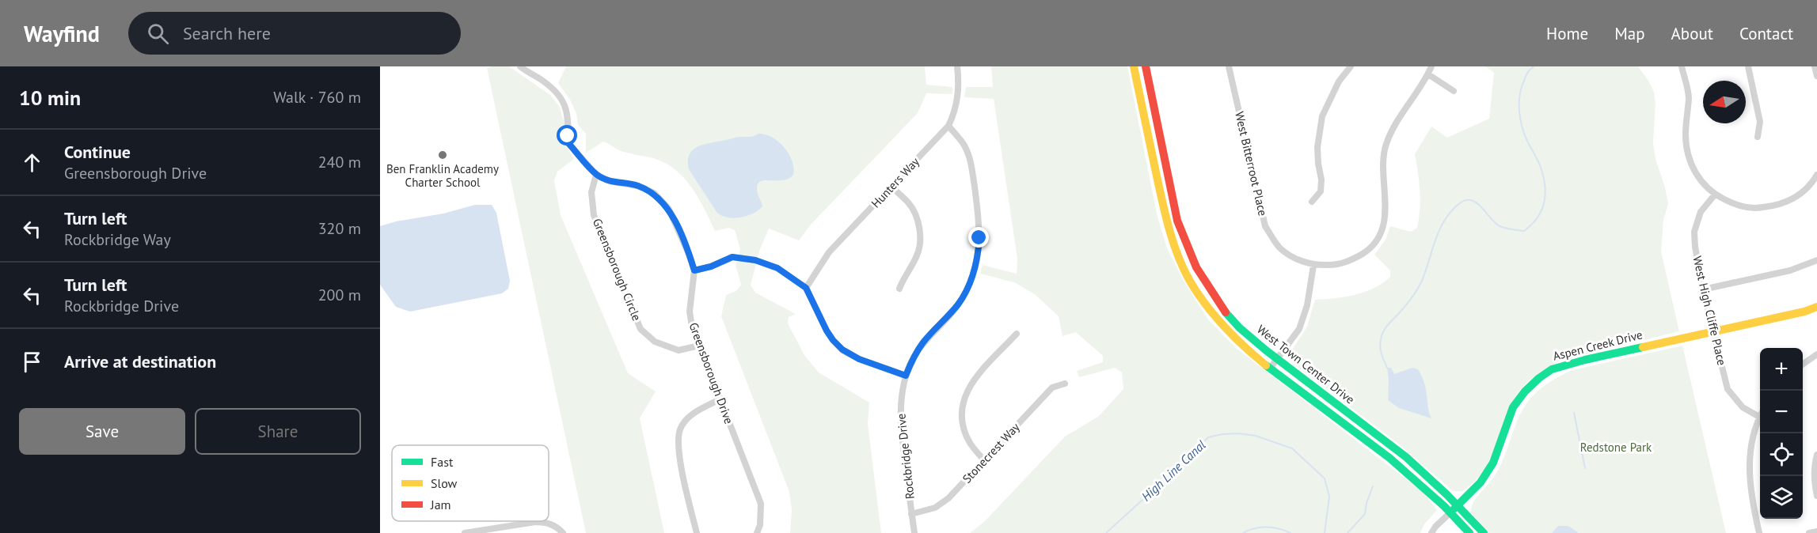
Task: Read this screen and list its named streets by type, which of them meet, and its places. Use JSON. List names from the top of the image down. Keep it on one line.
{"streets":{"street":["West Bitterroot Place","Hunters Way","Greensborough Circle","West High Cliffe Place","Aspen Creek Drive","West Town Center Drive","Greensborough Drive","Stonecrest Way","Rockbridge Drive"]},"crossings":[["Hunters Way","Rockbridge Drive"],["Greensborough Circle","Greensborough Drive"],["West High Cliffe Place","Aspen Creek Drive"],["Aspen Creek Drive","West Town Center Drive"],["Stonecrest Way","Rockbridge Drive"]],"water":["High Line Canal"],"parks":["Redstone Park"],"places":["Ben Franklin Academy Charter School"],"legend":["Fast","Slow","Jam"],"north":"left","page":{"header":"Wayfind","search":"Search here","nav":["Home","Map","About","Contact"],"heading":["10 min","Walk · 760 m"],"list":[["Continue","Greensborough Drive","240 m"],["Turn left","Rockbridge Way","320 m"],["Turn left","Rockbridge Drive","200 m"],"Arrive at destination"],"map_buttons":["+","−"],"buttons":["Save","Share"]}}
